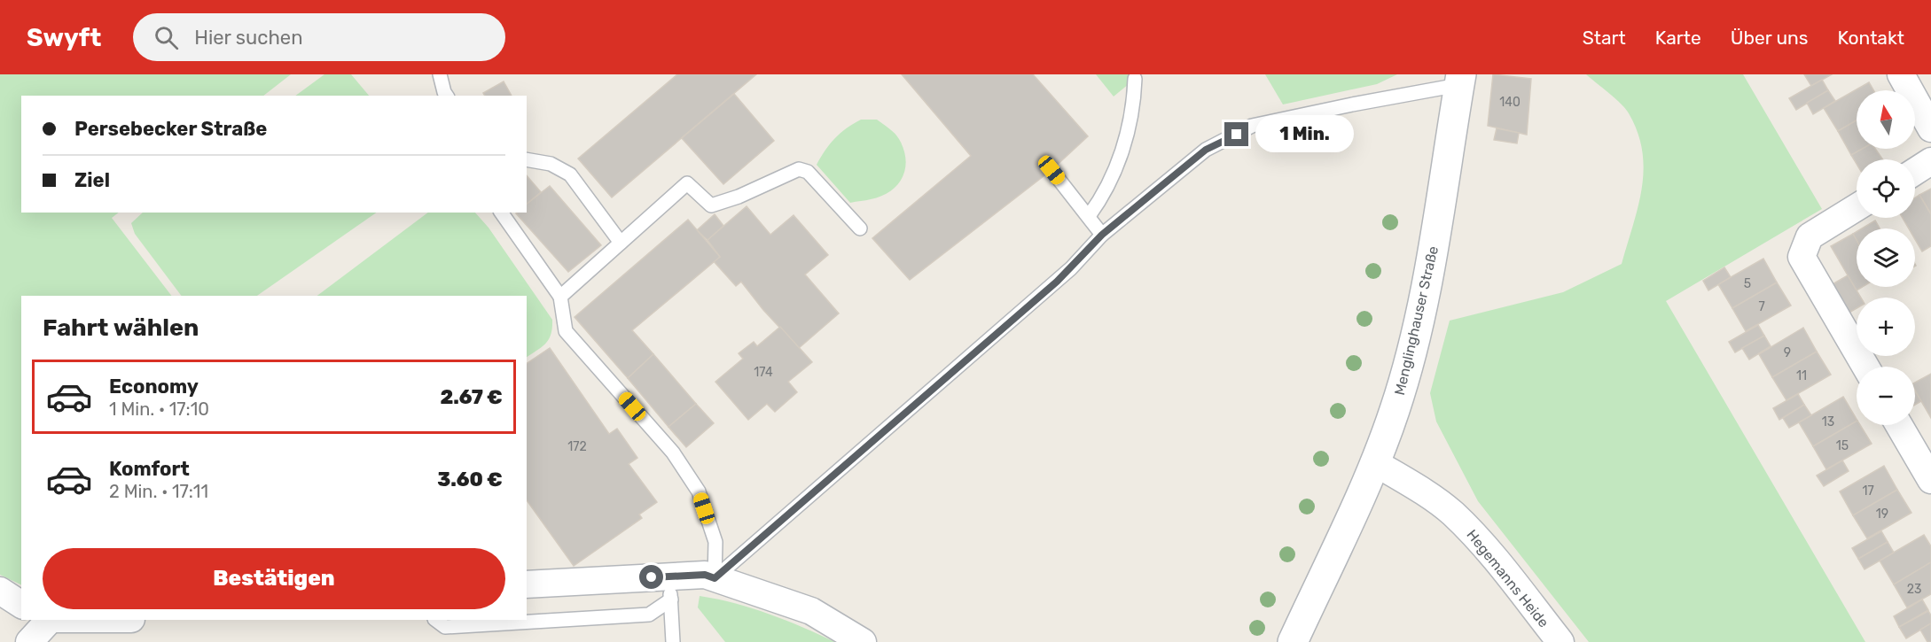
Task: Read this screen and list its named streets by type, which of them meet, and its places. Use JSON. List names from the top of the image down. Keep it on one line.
{"streets":{"street":["Menglinghauser Straße","Hegemanns Heide"]},"crossings":[["Menglinghauser Straße","Hegemanns Heide"]],"house_numbers":["140","5","7","9","174","11","13","15","172","17","19","23"],"north":"top","page":{"header":"Swyft","search":"Hier suchen","nav":["Start","Karte","Über uns","Kontakt"],"map_buttons":["+","−"],"banner":["Persebecker Straße","Ziel"],"bubble":"1 Min.","heading":"Fahrt wählen","list":[{"name":"Economy","note":"1 Min. · 17:10","value":"2.67 €"},{"name":"Komfort","note":"2 Min. · 17:11","value":"3.60 €"}],"buttons":"Bestätigen"}}
